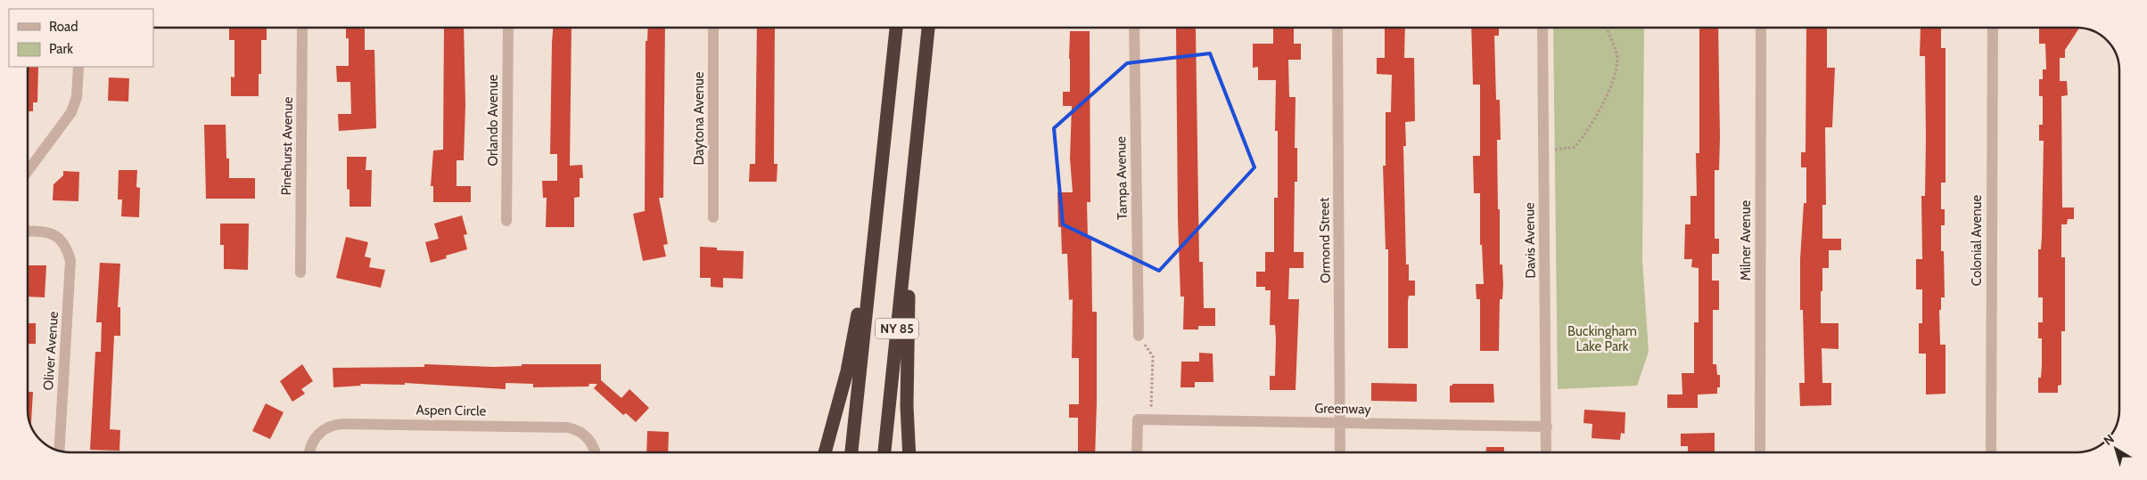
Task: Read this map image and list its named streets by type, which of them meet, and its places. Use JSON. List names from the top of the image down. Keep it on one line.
{"streets":{"highway":["NY 85"],"street":["Daytona Avenue","Orlando Avenue","Pinehurst Avenue","Tampa Avenue","Ormond Street","Davis Avenue","Milner Avenue","Colonial Avenue","Oliver Avenue","Greenway","Aspen Circle"]},"crossings":[["Ormond Street","Greenway"],["Davis Avenue","Greenway"]],"parks":["Buckingham Lake Park"],"legend":["Road","Park"],"north":"top left"}
